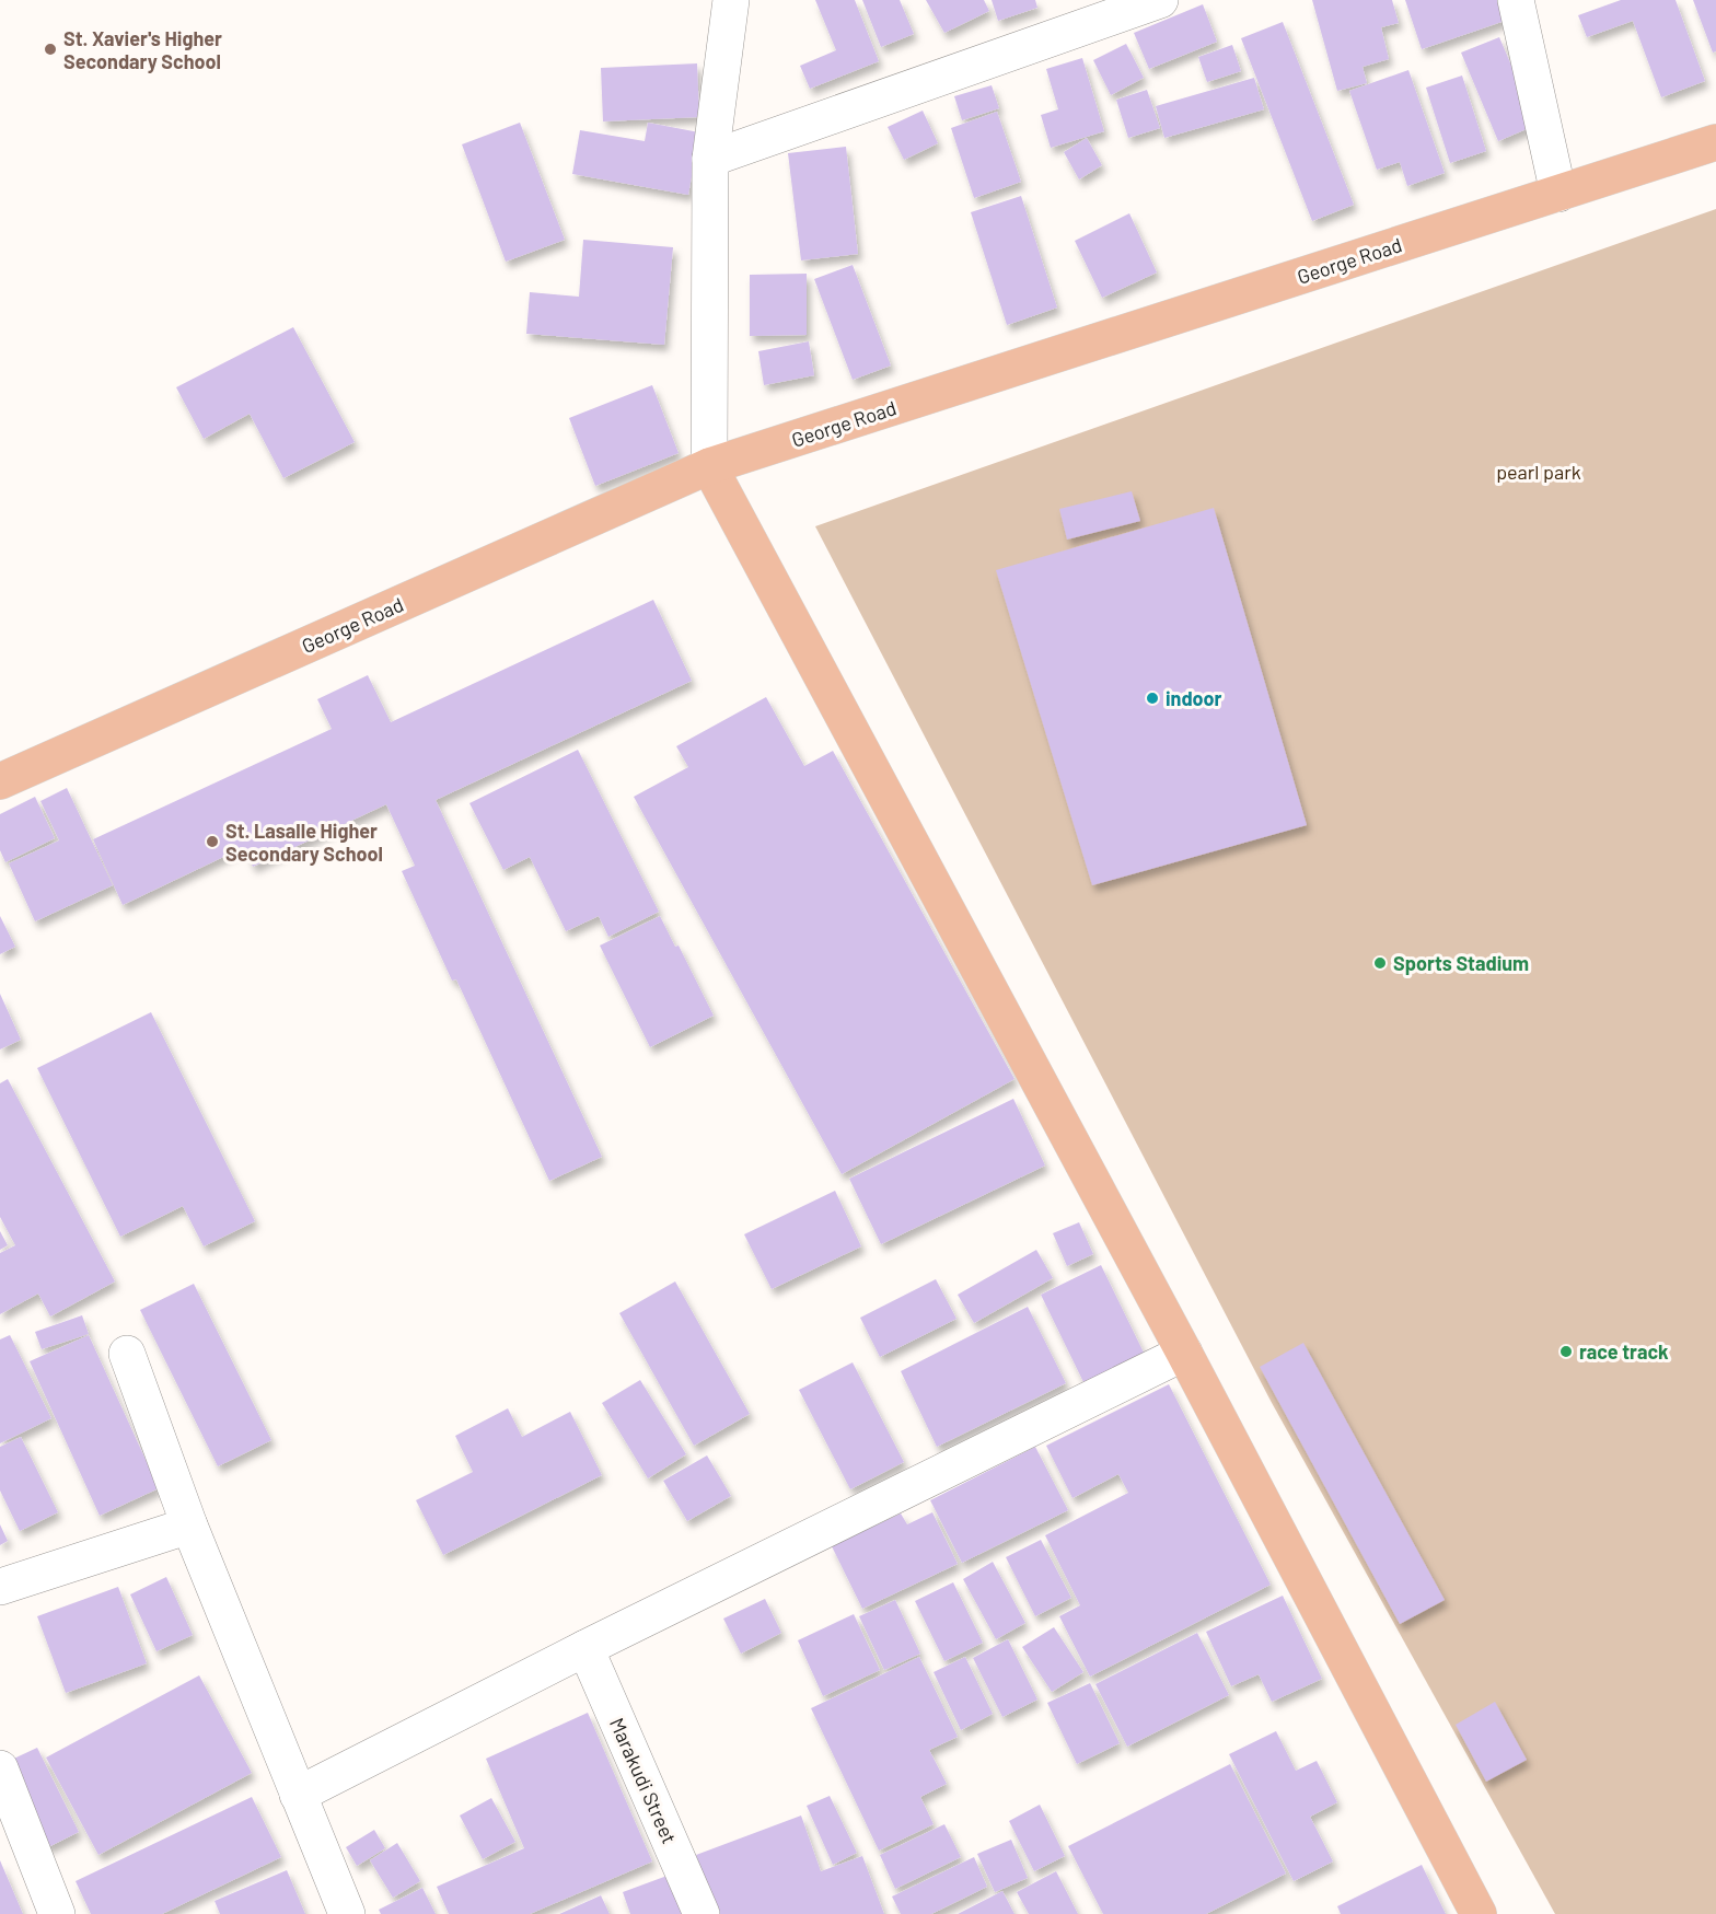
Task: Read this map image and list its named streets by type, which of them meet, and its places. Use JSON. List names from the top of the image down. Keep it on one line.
{"streets":{"main road":["George Road"],"street":["Marakudi Street"]},"parks":["pearl park"],"places":["St. Xavier's Higher Secondary School","indoor","St. Lasalle Higher Secondary School","Sports Stadium","race track"]}
